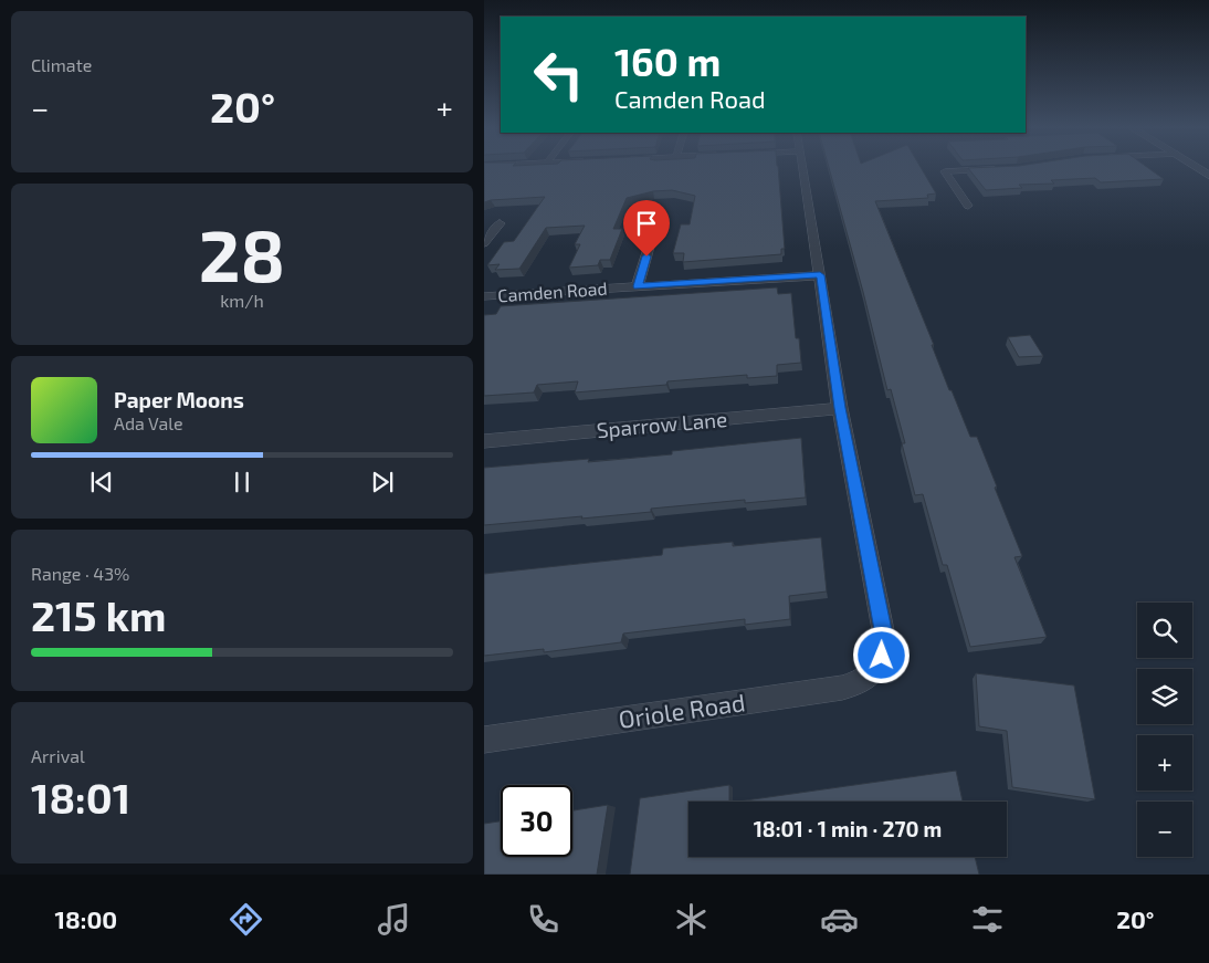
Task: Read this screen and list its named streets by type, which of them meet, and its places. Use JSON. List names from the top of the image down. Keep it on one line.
{"streets":{"street":["Camden Road","Sparrow Lane","Oriole Road"]},"crossings":[["Sparrow Lane","Oriole Road"]],"page":{"tile":["Climate",["28","km/h"],["Range · 43%","215 km"],["Arrival","18:01"]],"turn":["160 m","Camden Road"],"heat":["−","20°","+"],"song":["Paper Moons","Ada Vale"],"map_buttons":["+","−"],"limit":"30","trip":"18:01 · 1 min · 270 m","tabs":["18:00","20°"]}}
